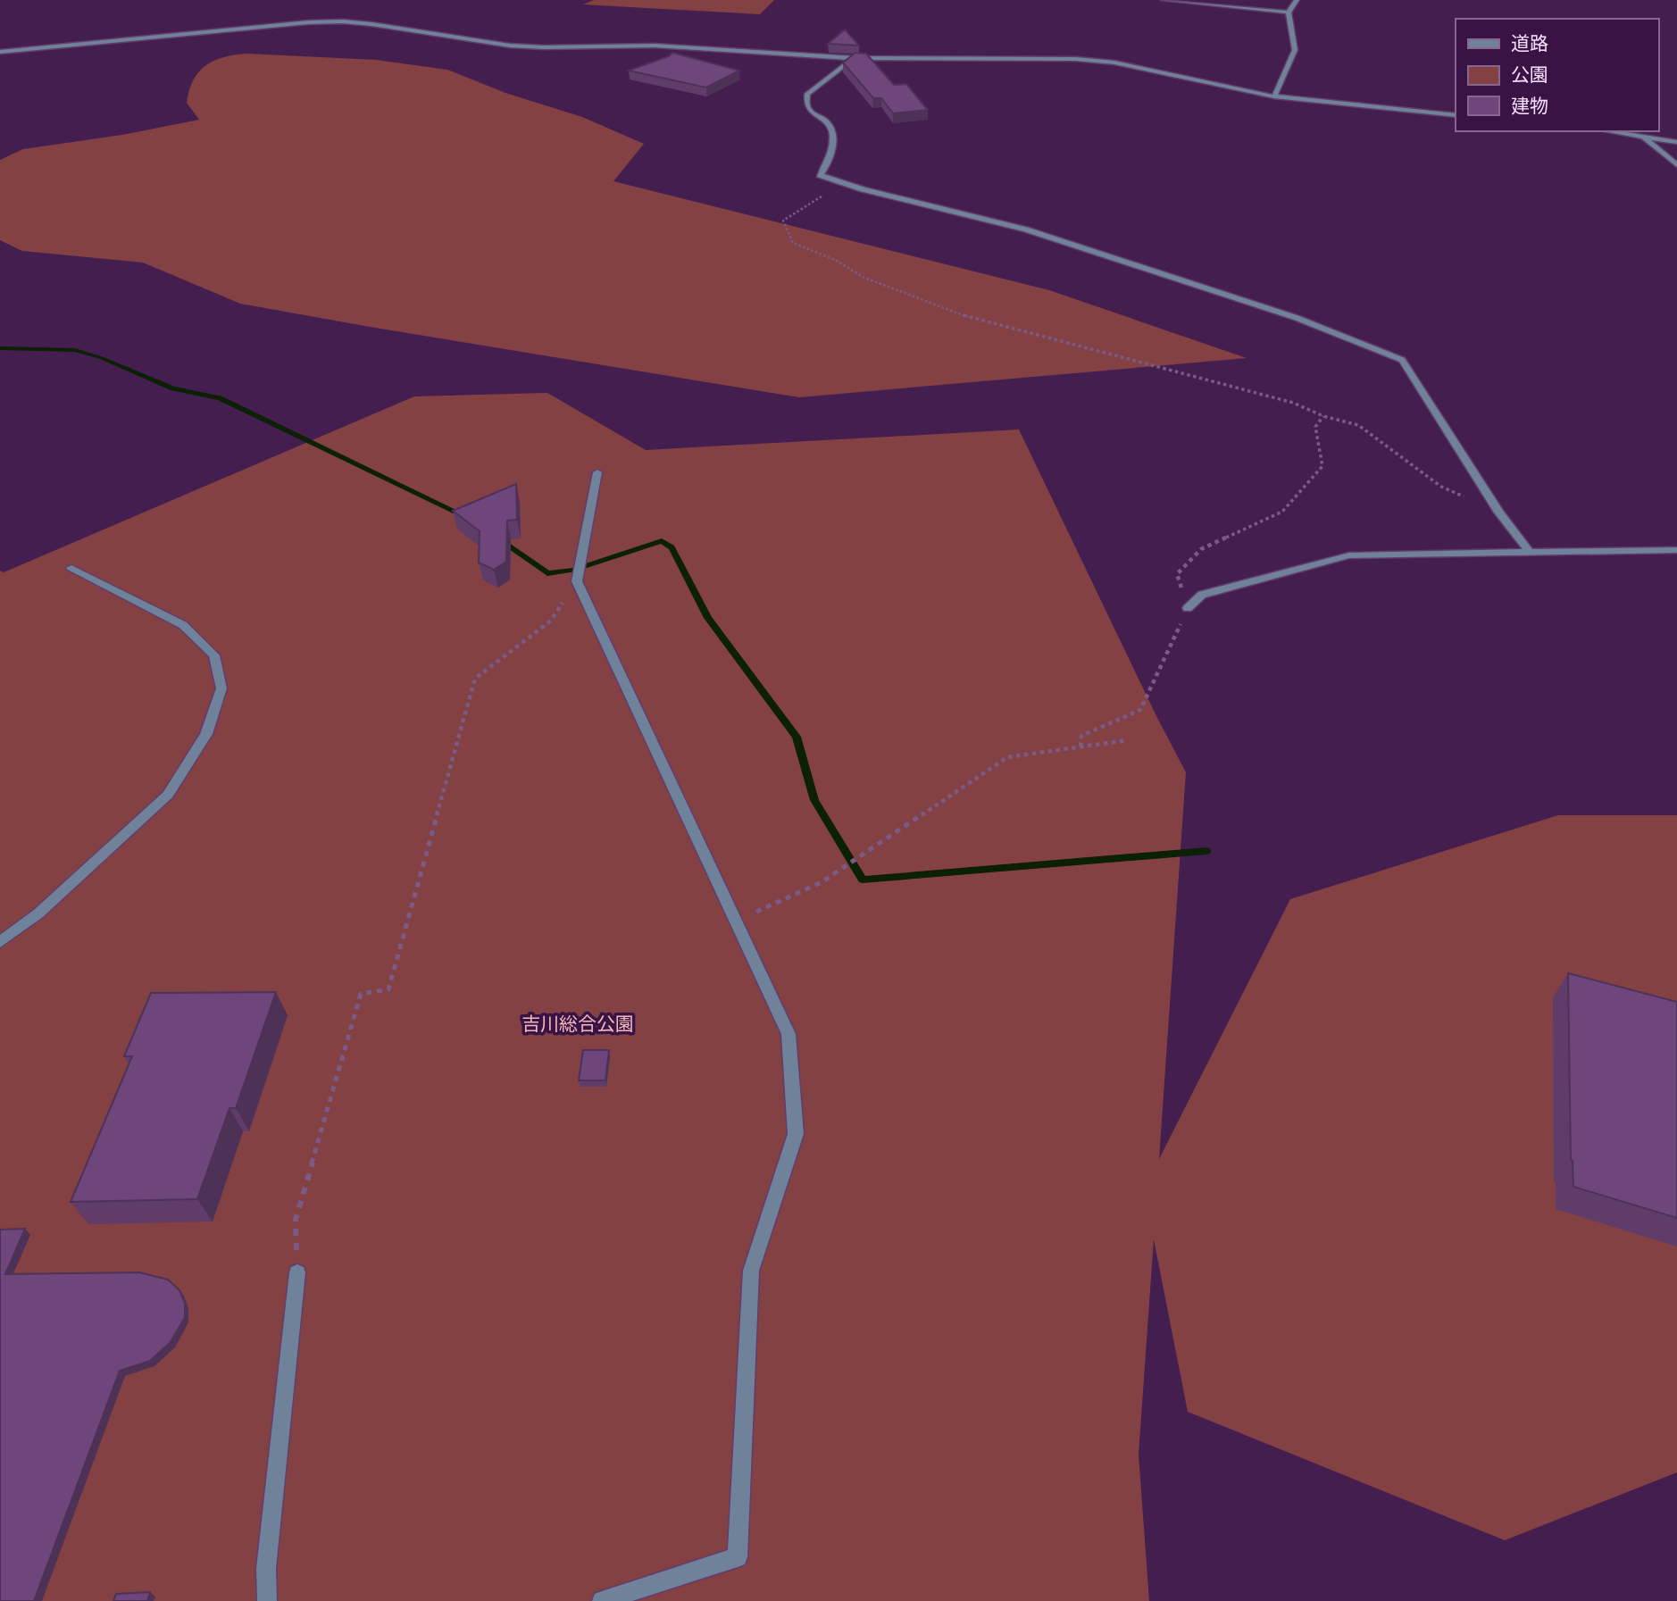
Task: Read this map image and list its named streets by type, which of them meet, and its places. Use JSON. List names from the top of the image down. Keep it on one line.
{"parks":["吉川総合公園"],"legend":["道路","公園","建物"]}
